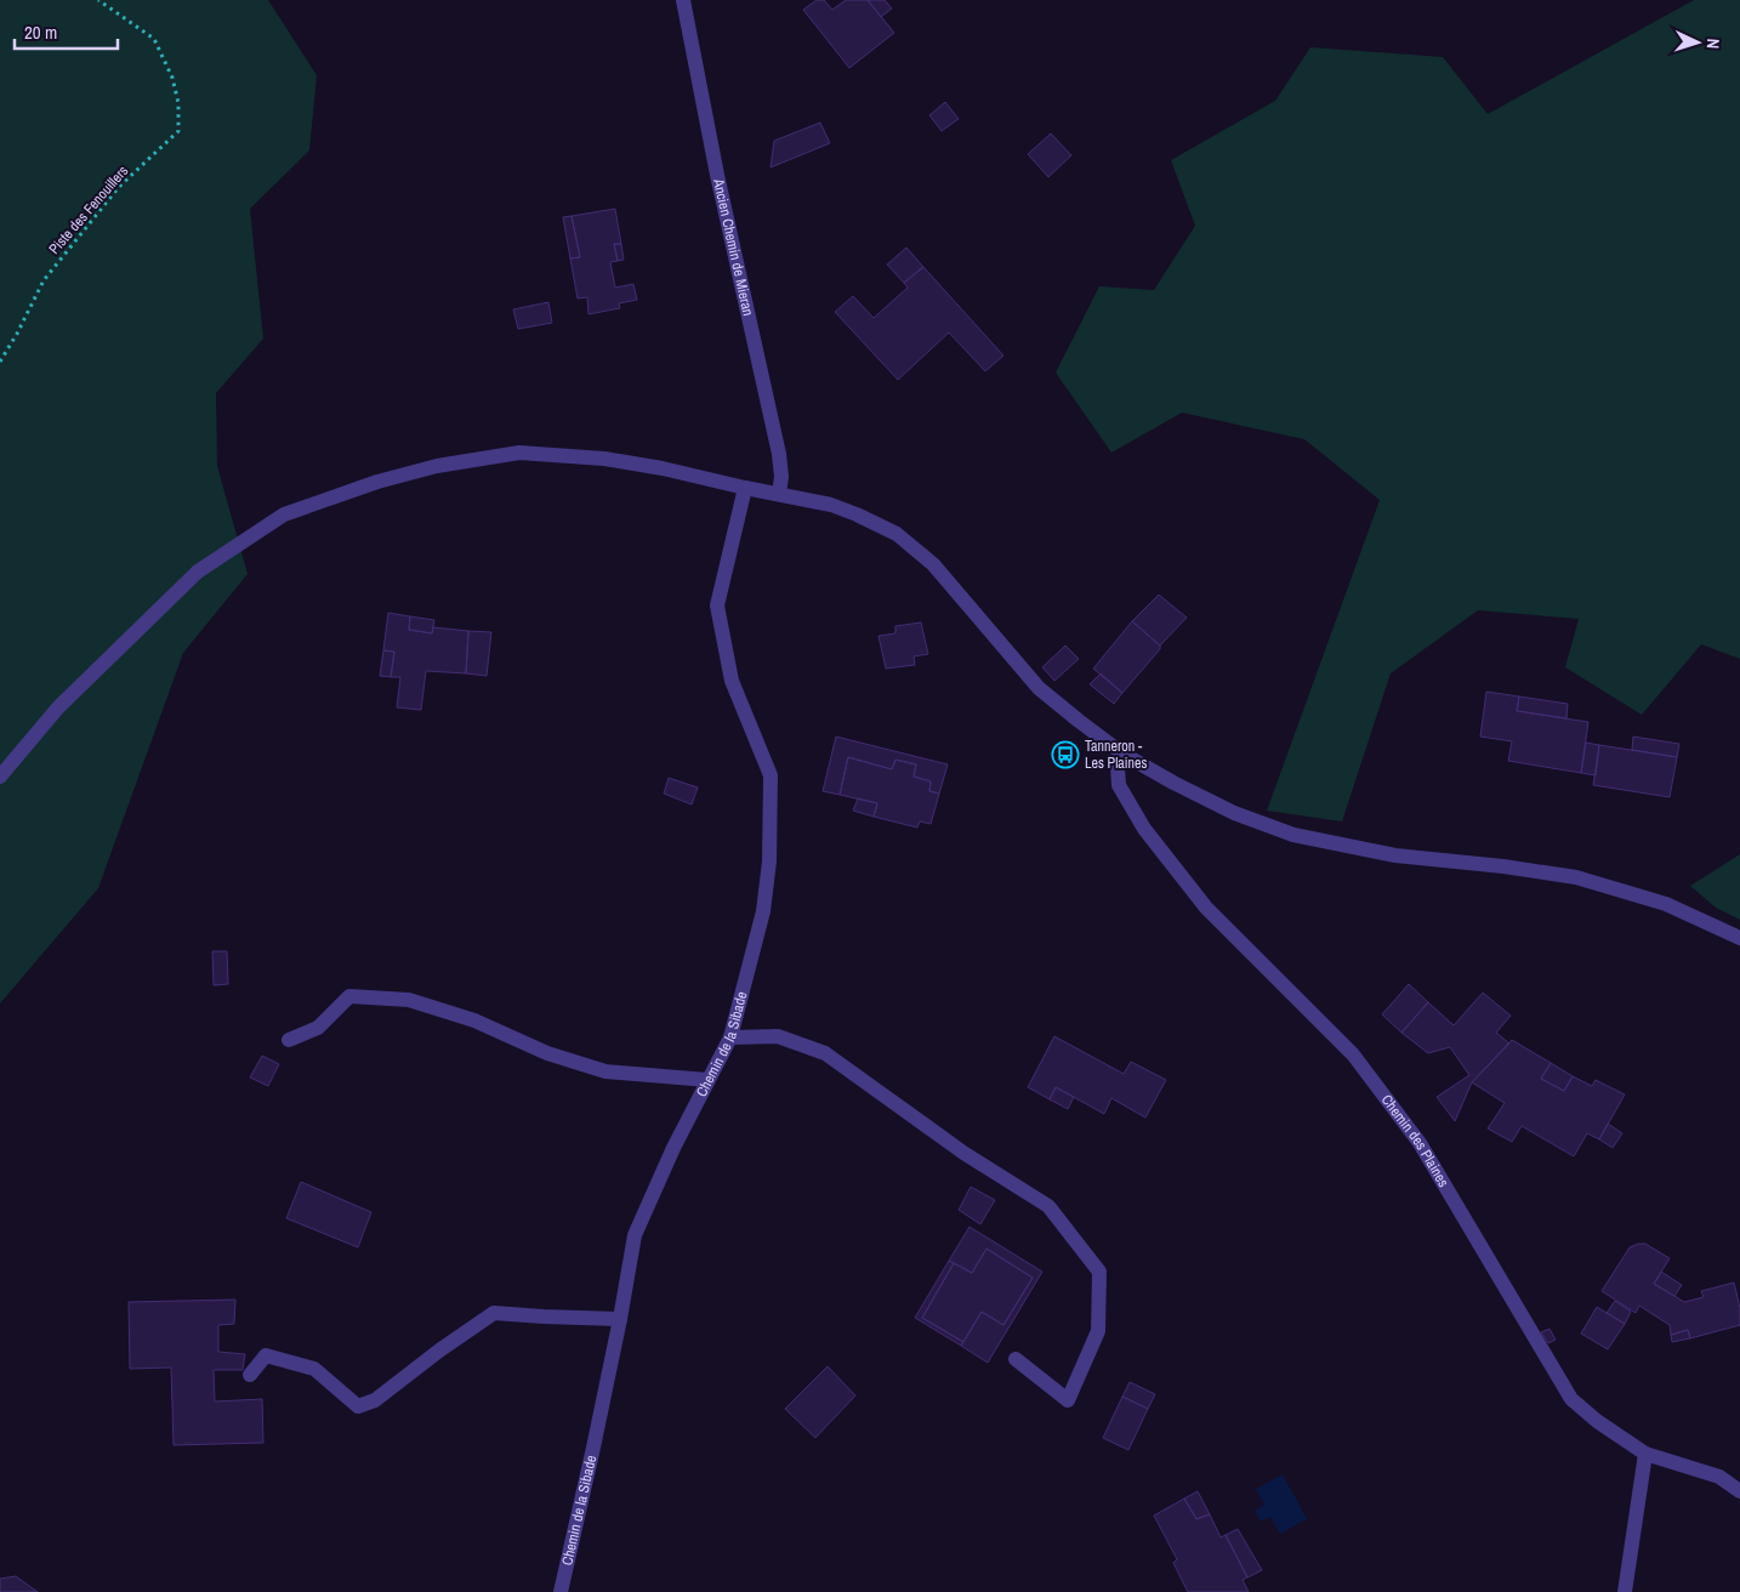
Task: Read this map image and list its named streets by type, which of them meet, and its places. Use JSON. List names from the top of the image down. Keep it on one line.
{"streets":{"street":["Ancien Chemin de Mieran","Chemin de la Sibade","Chemin des Plaines"],"path":["Piste des Fenouillers"]},"places":{"bus stop":["Tanneron - Les Plaines"]},"scale_bar":"20 m","north":"right"}
